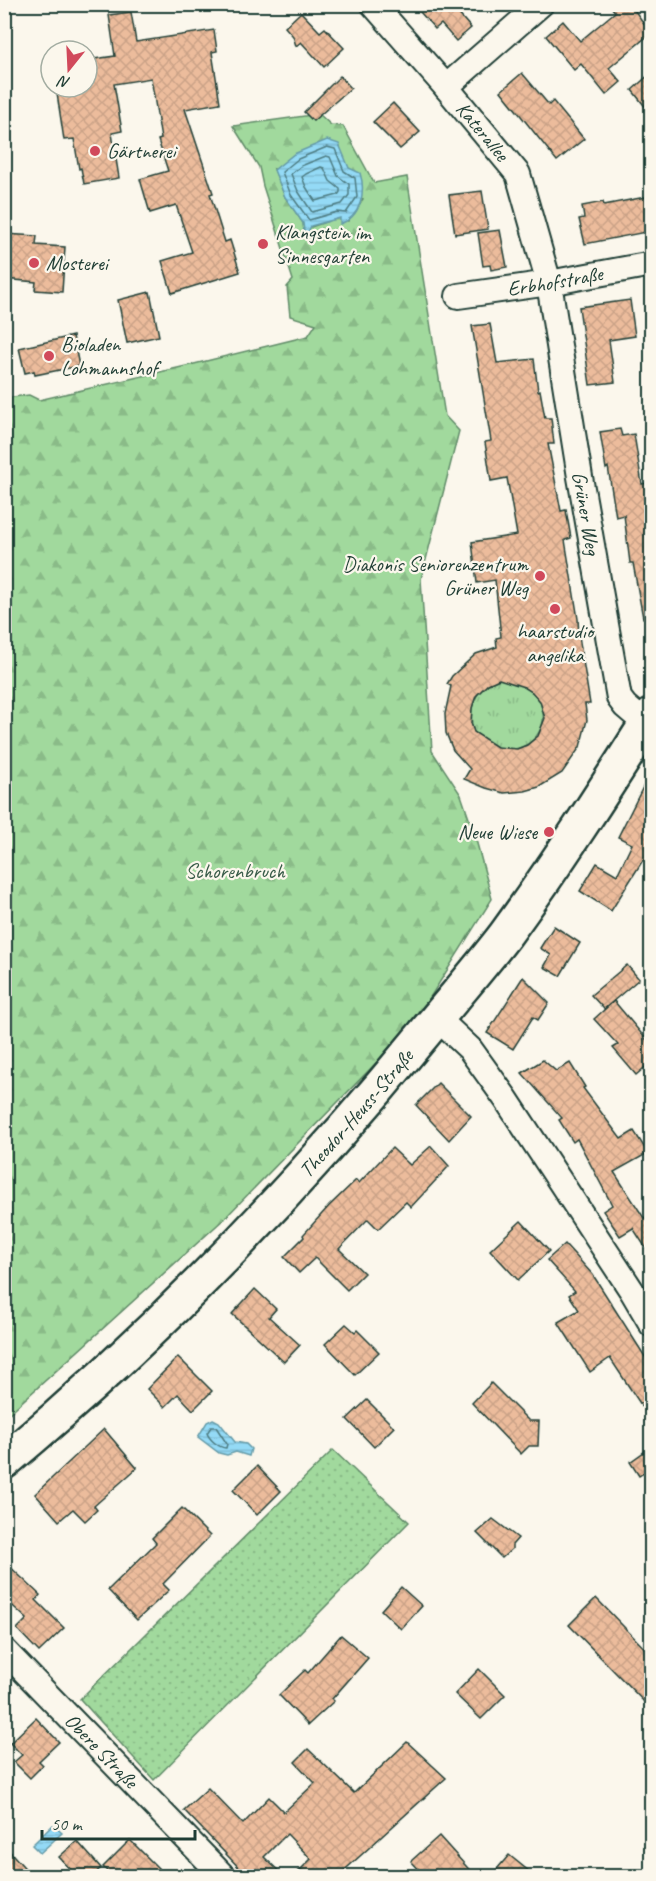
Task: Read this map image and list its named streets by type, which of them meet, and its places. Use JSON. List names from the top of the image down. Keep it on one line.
{"streets":{"main road":["Theodor-Heuss-Straße"],"street":["Katerallee","Erbhofstraße","Grüner Weg","Obere Straße"]},"crossings":[["Katerallee","Erbhofstraße"],["Katerallee","Grüner Weg"],["Erbhofstraße","Grüner Weg"],["Grüner Weg","Theodor-Heuss-Straße"]],"parks":["Schorenbruch"],"places":["Gärtnerei","Klangstein im Sinnesgarten","Mosterei","Bioladen Lohmannshof","Diakonis Seniorenzentrum Grüner Weg","haarstudio angelika","Neue Wiese"],"scale_bar":"50 m","north":"bottom"}
